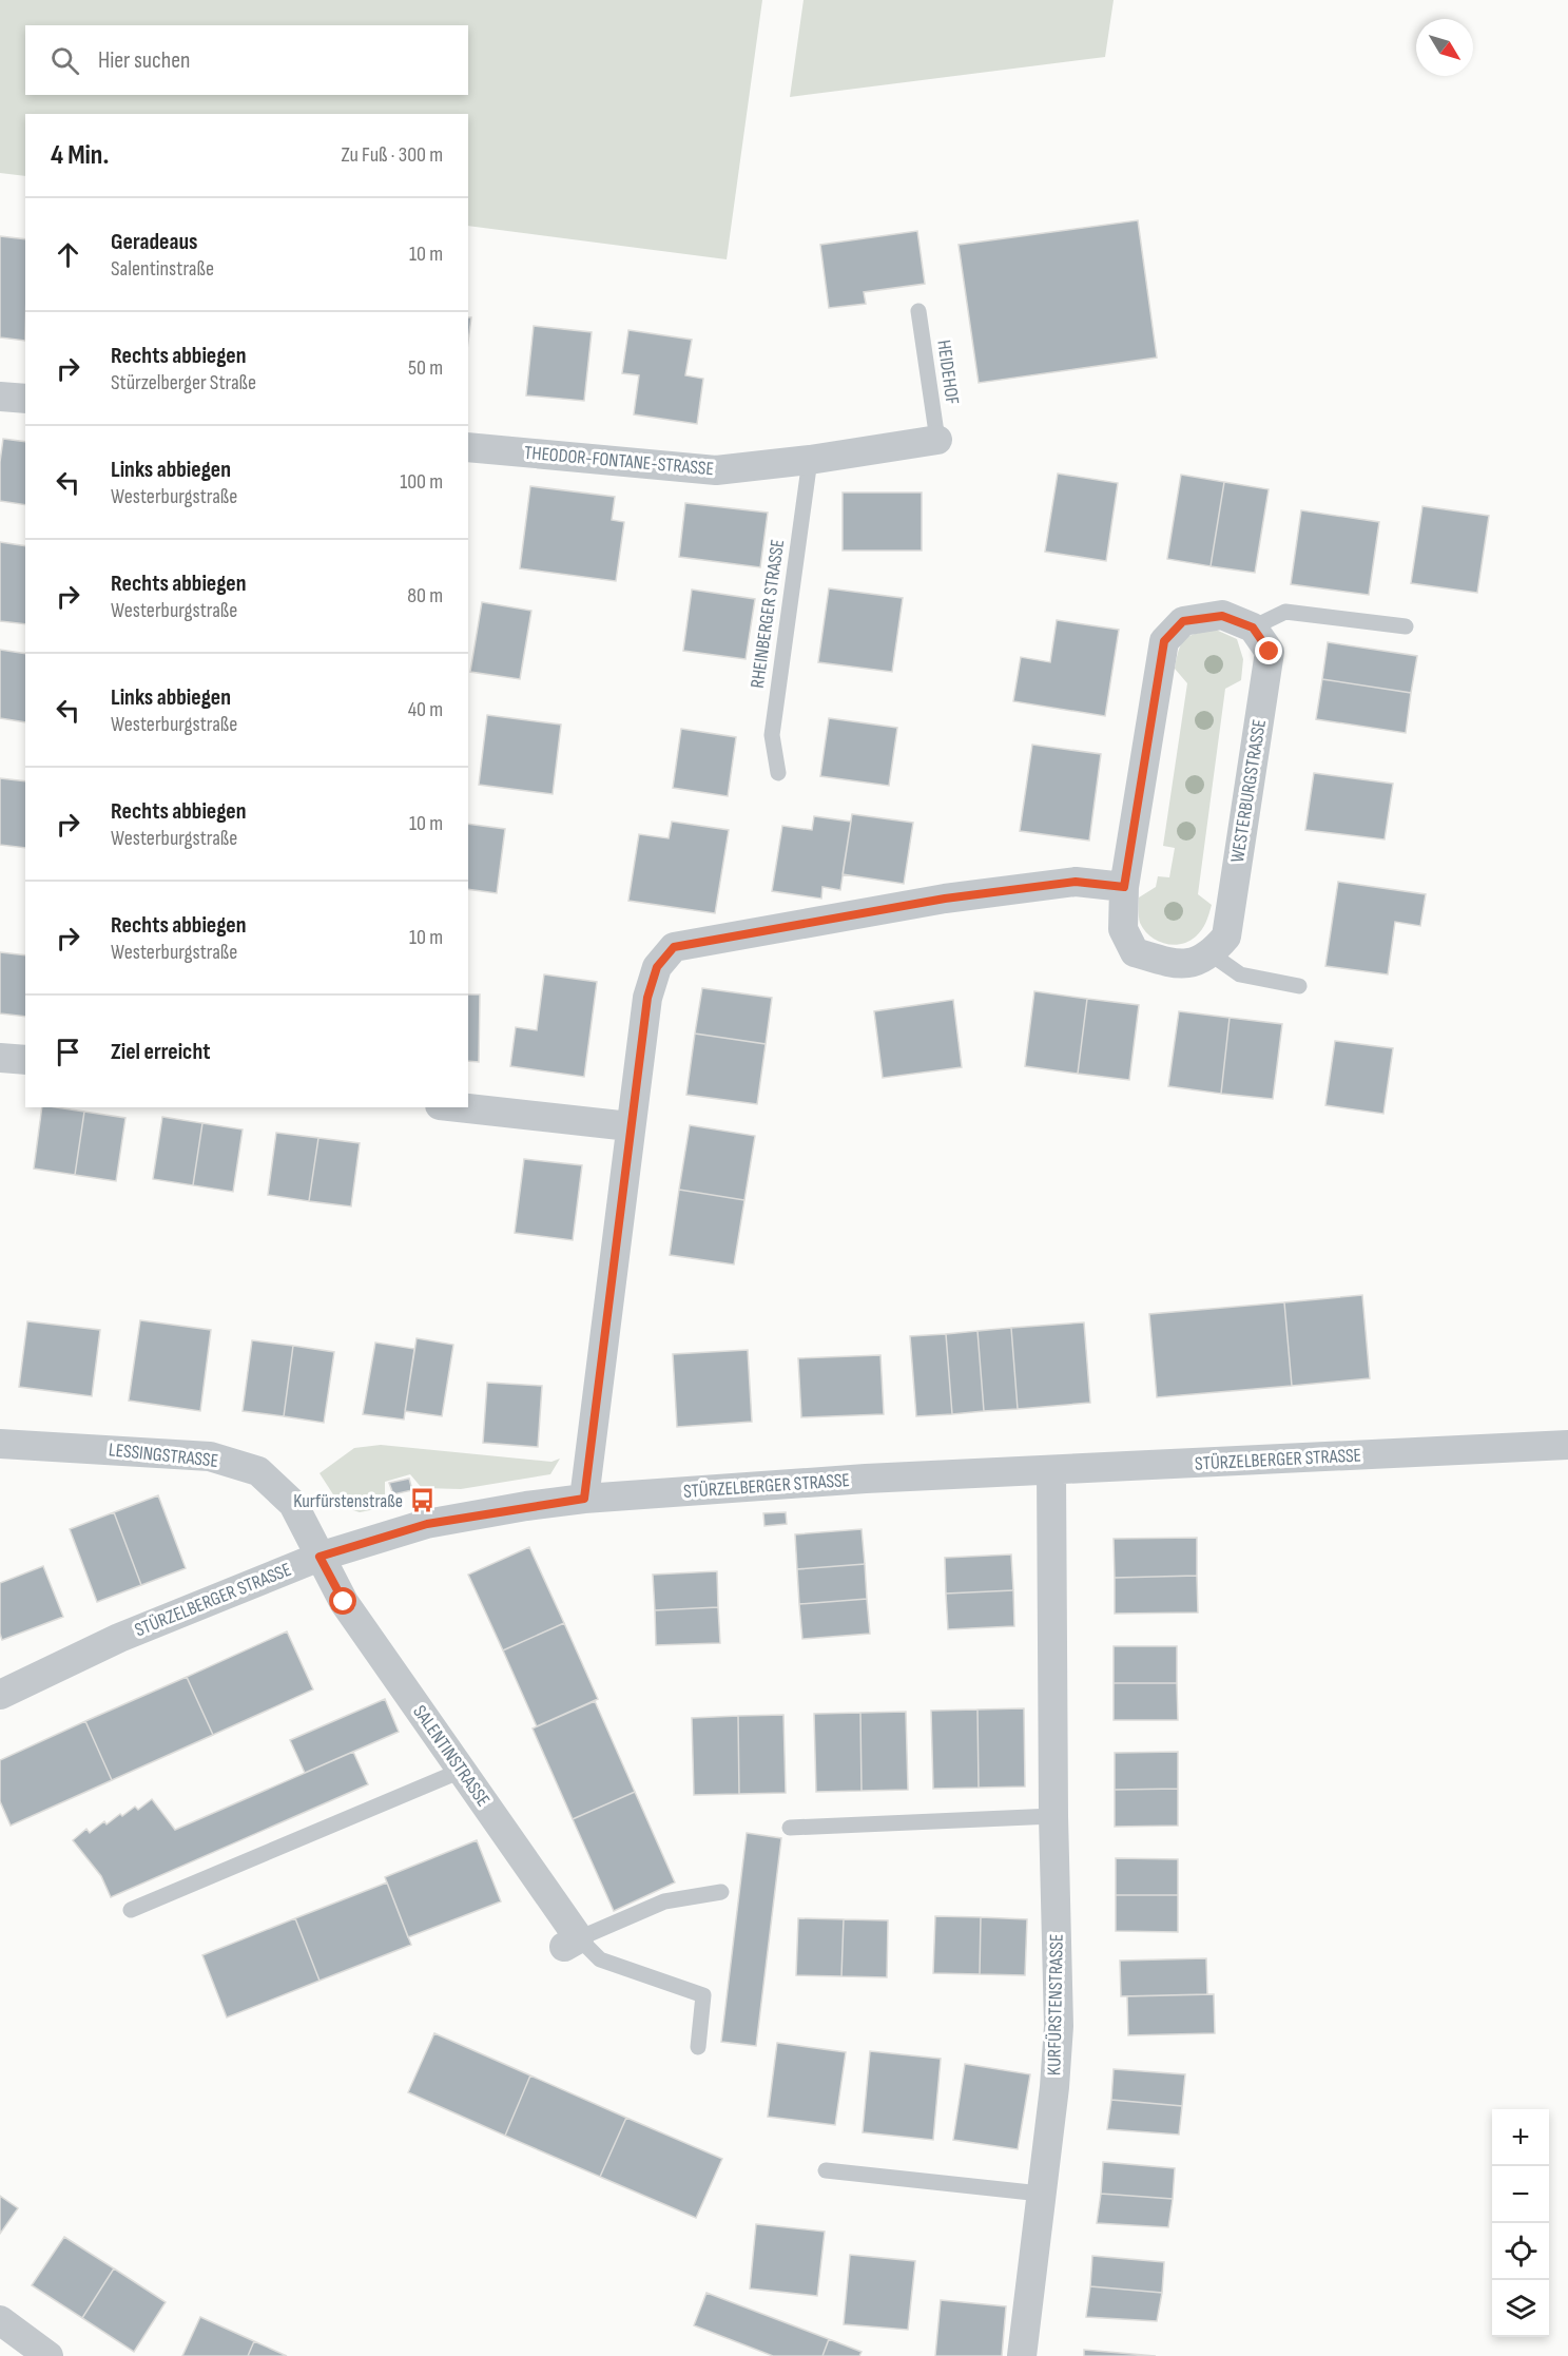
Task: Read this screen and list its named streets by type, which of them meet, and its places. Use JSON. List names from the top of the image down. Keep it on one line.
{"streets":{"street":["THEODOR-FONTANE-STRASSE","WESTERBURGSTRASSE","LESSINGSTRASSE","STÜRZELBERGER STRASSE","SALENTINSTRASSE","KURFÜRSTENSTRASSE"],"lane":["HEIDEHOF","RHEINBERGER STRASSE"]},"crossings":[["HEIDEHOF","THEODOR-FONTANE-STRASSE"],["THEODOR-FONTANE-STRASSE","RHEINBERGER STRASSE"],["LESSINGSTRASSE","STÜRZELBERGER STRASSE"],["LESSINGSTRASSE","SALENTINSTRASSE"],["STÜRZELBERGER STRASSE","SALENTINSTRASSE"],["STÜRZELBERGER STRASSE","KURFÜRSTENSTRASSE"]],"places":{"bus stop":["Kurfürstenstraße"]},"north":"bottom right","page":{"search":"Hier suchen","heading":["4 Min.","Zu Fuß · 300 m"],"list":[["Geradeaus","Salentinstraße","10 m"],["Rechts abbiegen","Stürzelberger Straße","50 m"],["Links abbiegen","Westerburgstraße","100 m"],["Rechts abbiegen","Westerburgstraße","80 m"],["Links abbiegen","Westerburgstraße","40 m"],["Rechts abbiegen","Westerburgstraße","10 m"],["Rechts abbiegen","Westerburgstraße","10 m"],"Ziel erreicht"],"map_buttons":["+","−"]}}
